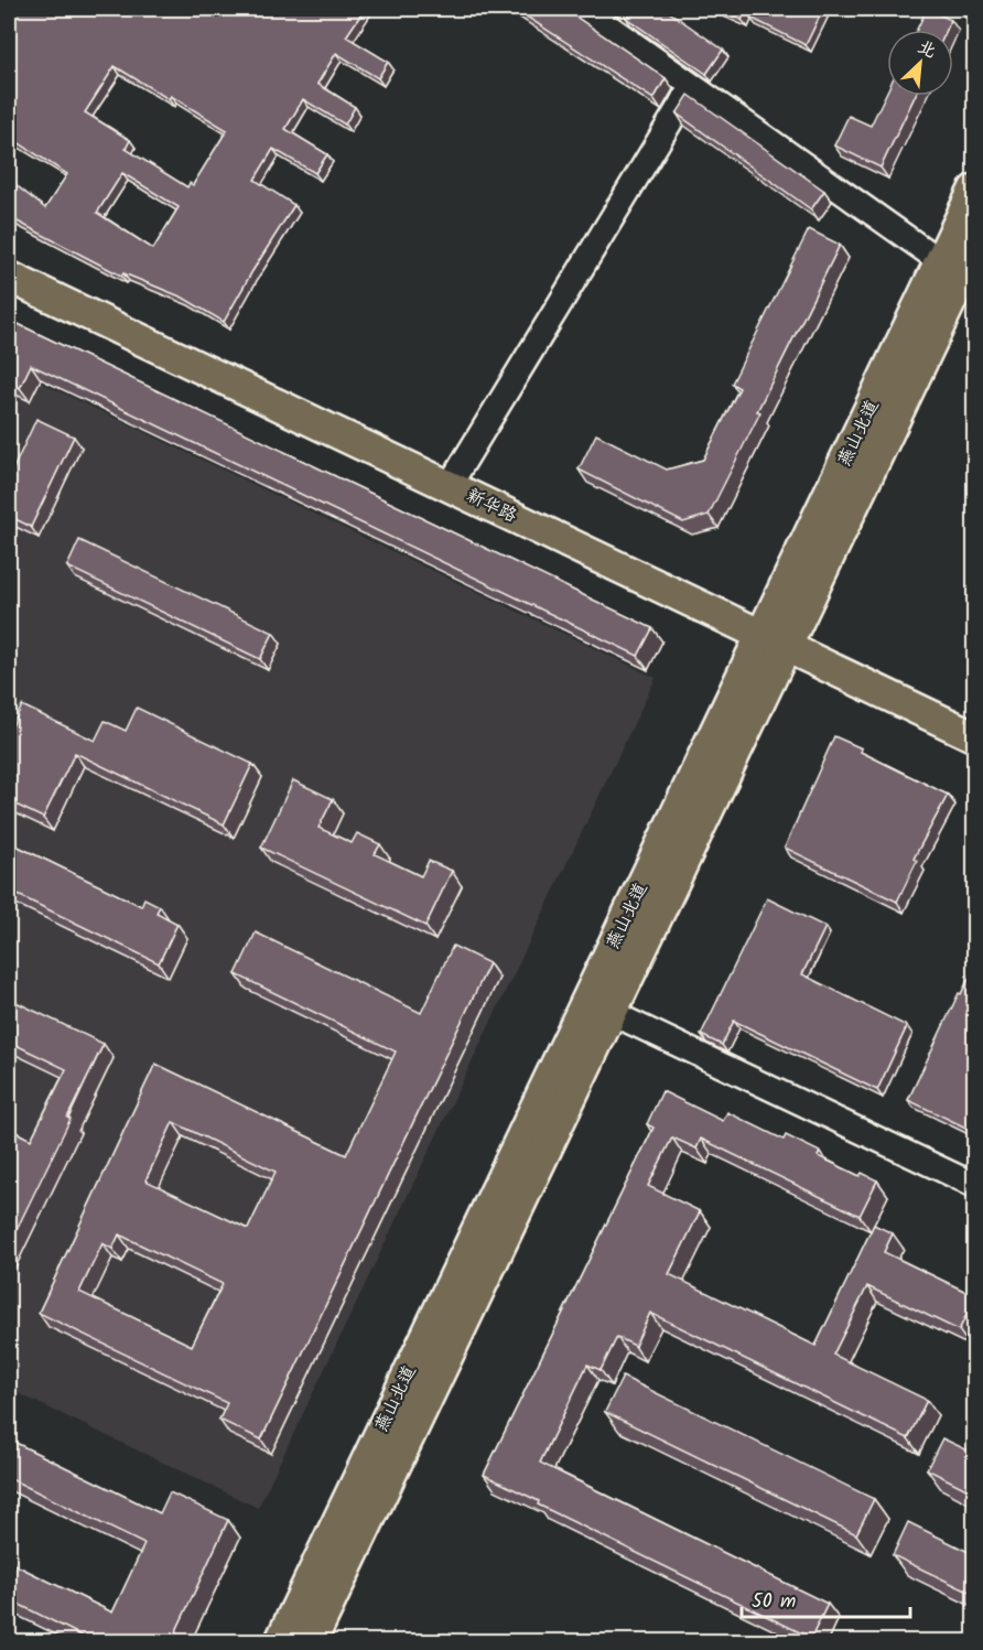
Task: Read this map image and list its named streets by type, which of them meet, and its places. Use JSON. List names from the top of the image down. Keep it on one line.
{"streets":{"main road":["燕山北道","新华路"]},"crossings":[["燕山北道","新华路"]],"scale_bar":"50 m","north":"top right"}
